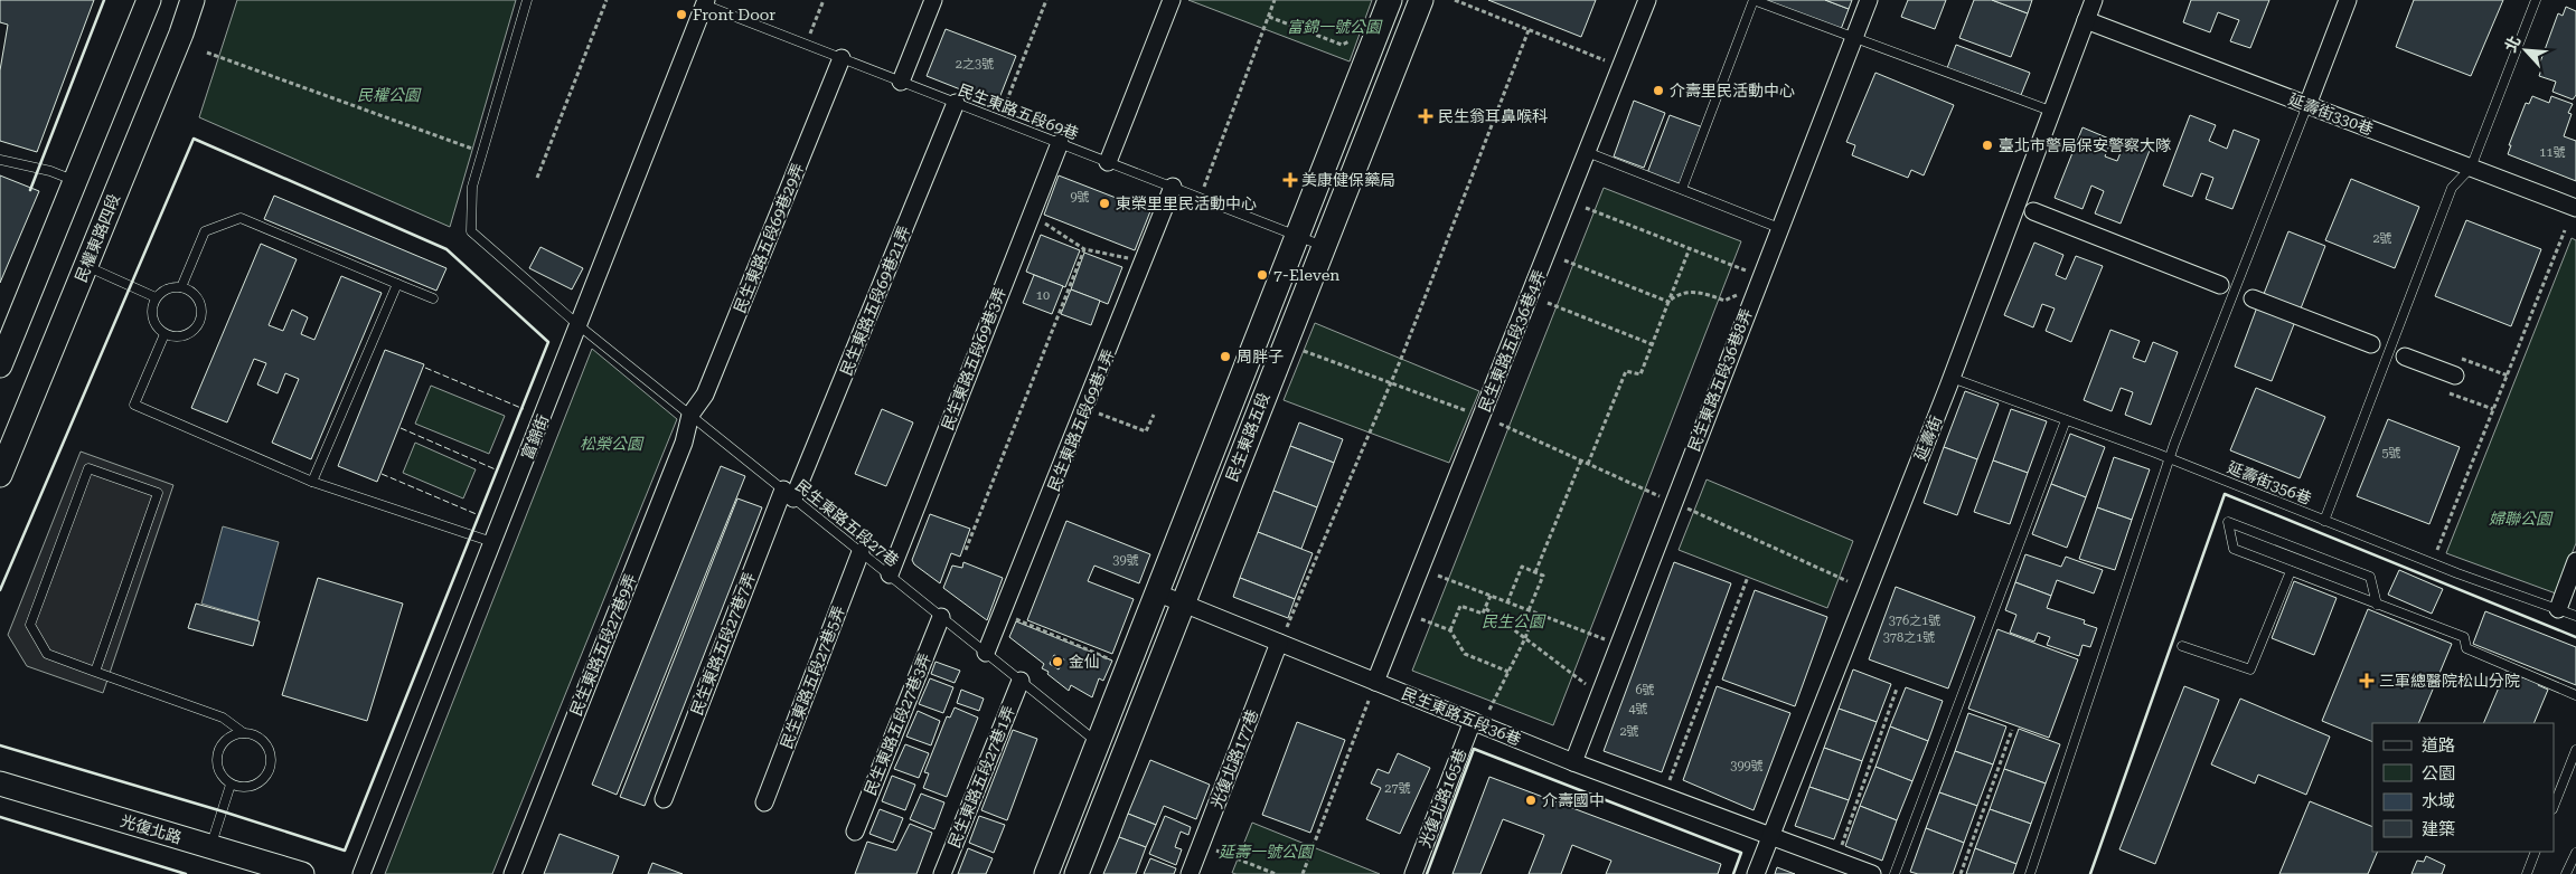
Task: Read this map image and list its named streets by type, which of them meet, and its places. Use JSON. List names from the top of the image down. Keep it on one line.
{"streets":{"street":["延壽街330巷","民權東路四段","民生東路五段69巷29弄","民生東路五段69巷21弄","民生東路五段36巷4弄","民生東路五段69巷3弄","民生東路五段36巷8弄","民生東路五段69巷1弄","富錦街","民生東路五段","延壽街","民生東路五段27巷7弄","民生東路五段27巷9弄","民生東路五段27巷5弄","民生東路五段36巷","民生東路五段27巷3弄","光復北路177巷","民生東路五段27巷1弄","光復北路165巷","光復北路"],"lane":["民生東路五段69巷","延壽街356巷","民生東路五段27巷"]},"crossings":[["民生東路五段69巷","民生東路五段69巷29弄"],["民生東路五段69巷","民生東路五段69巷21弄"],["民生東路五段69巷","民生東路五段69巷3弄"],["民生東路五段69巷","民生東路五段69巷1弄"],["民生東路五段69巷","富錦街"],["民生東路五段69巷","民生東路五段"],["延壽街330巷","延壽街"],["民生東路五段69巷29弄","民生東路五段27巷"],["民生東路五段69巷29弄","民生東路五段27巷9弄"],["民生東路五段69巷21弄","民生東路五段27巷"],["民生東路五段69巷21弄","民生東路五段27巷7弄"],["民生東路五段36巷4弄","民生東路五段36巷"],["民生東路五段69巷3弄","民生東路五段27巷"],["民生東路五段36巷8弄","民生東路五段36巷"],["民生東路五段69巷1弄","民生東路五段27巷"],["富錦街","民生東路五段27巷"],["民生東路五段","民生東路五段27巷"],["民生東路五段","民生東路五段36巷"],["延壽街","延壽街356巷"],["延壽街","民生東路五段36巷"],["民生東路五段27巷","民生東路五段27巷7弄"],["民生東路五段27巷","民生東路五段27巷9弄"],["民生東路五段27巷","民生東路五段27巷5弄"],["民生東路五段27巷","民生東路五段27巷3弄"],["民生東路五段27巷","民生東路五段27巷1弄"],["民生東路五段36巷","光復北路177巷"],["民生東路五段36巷","光復北路165巷"]],"parks":["富錦一號公園","民權公園","松榮公園","婦聯公園","民生公園","延壽一號公園"],"places":{"other":["Front Door","介壽里民活動中心","臺北市警局保安警察大隊","東榮里里民活動中心","7-Eleven","周胖子","金仙","介壽國中"],"health":["民生翁耳鼻喉科","美康健保藥局","三軍總醫院松山分院"]},"house_numbers":["2之3號","11號","9號","2號","10","5號","39號","376之1號","378之1號","6號","4號","2號","399號","27號"],"legend":["道路","公園","水域","建築"],"north":"top left"}
